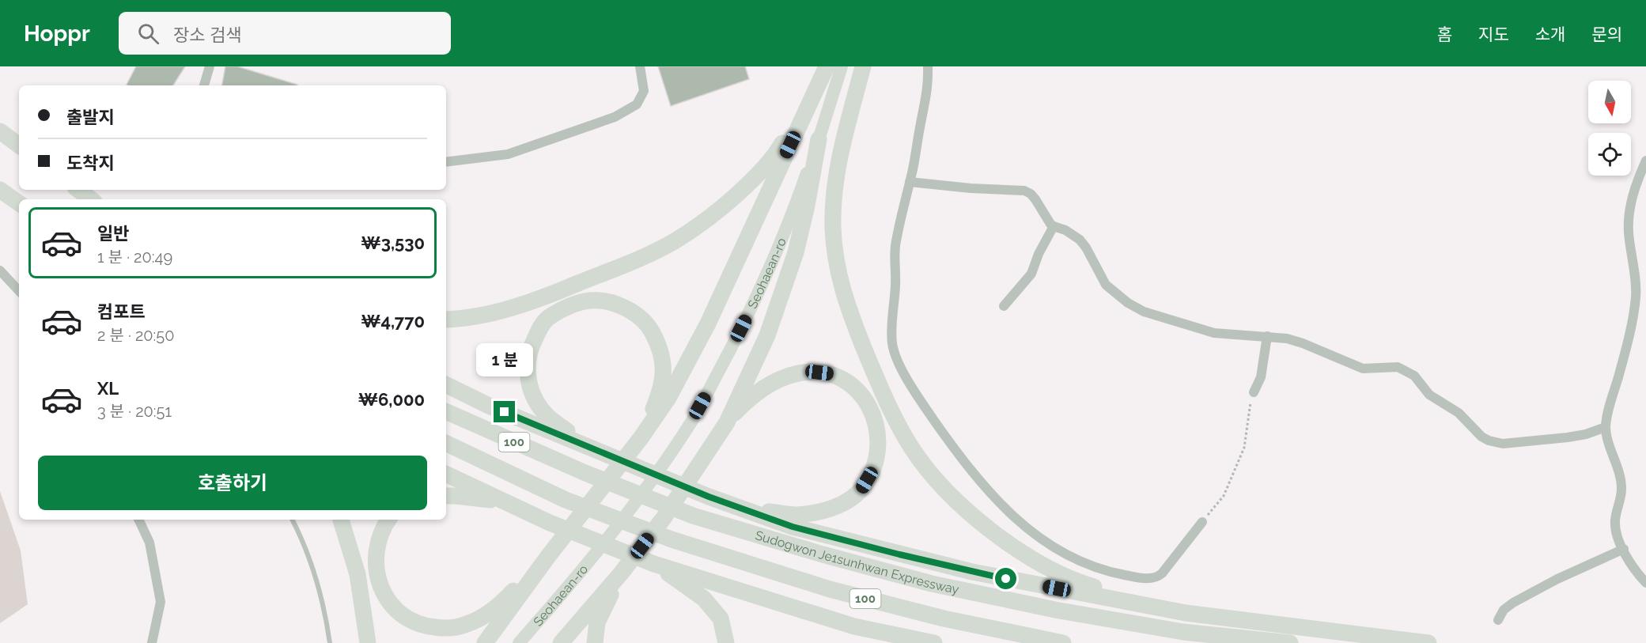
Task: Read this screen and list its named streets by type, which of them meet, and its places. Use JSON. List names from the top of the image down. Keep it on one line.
{"streets":{"highway":["100","Sudogwon Je1sunhwan Expressway"],"main road":["Seohaean-ro"]},"north":"bottom","page":{"header":"Hoppr","search":"장소 검색","nav":["홈","지도","소개","문의"],"banner":["출발지","도착지"],"list":[{"name":"일반","note":"1 분 · 20:49","value":"₩3,530"},{"name":"컴포트","note":"2 분 · 20:50","value":"₩4,770"},{"name":"XL","note":"3 분 · 20:51","value":"₩6,000"}],"bubble":"1 분","buttons":"호출하기"}}
